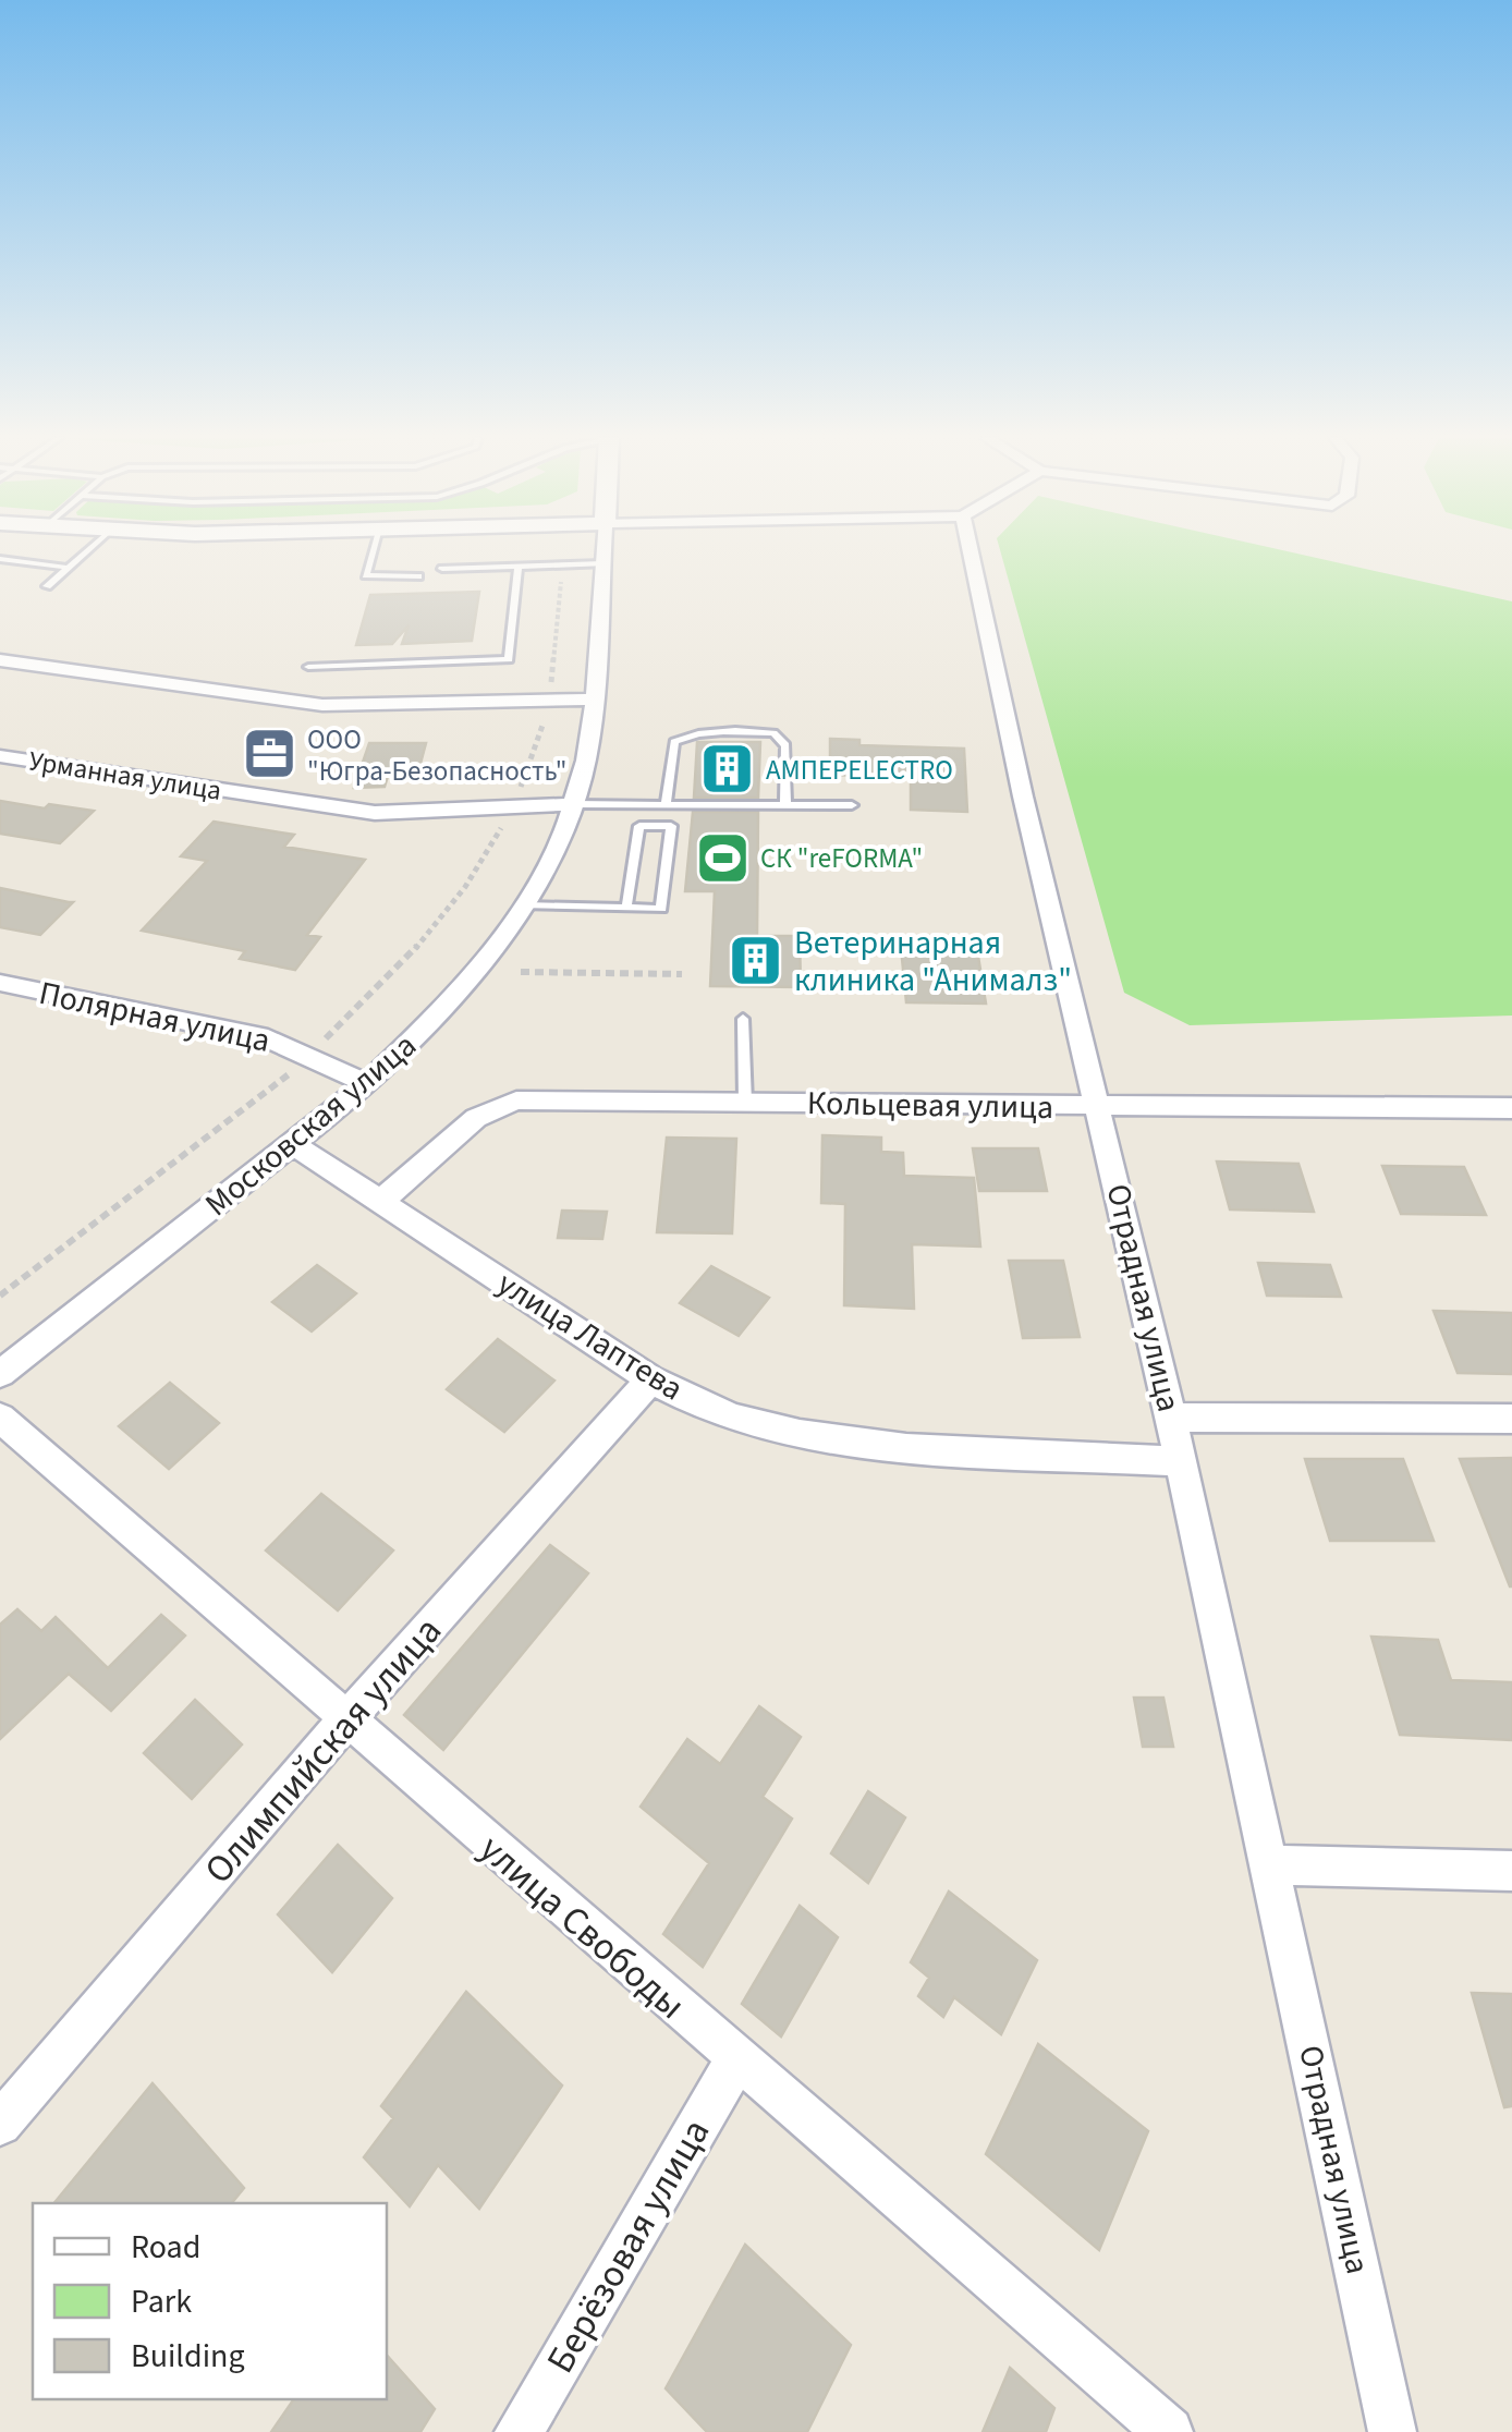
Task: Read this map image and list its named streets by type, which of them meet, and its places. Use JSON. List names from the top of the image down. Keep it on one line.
{"streets":{"street":["Урманная улица","Полярная улица","Кольцевая улица","Московская улица","Отрадная улица","улица Лаптева","Олимпийская улица","улица Свободы","Берёзовая улица"]},"crossings":[["Урманная улица","Московская улица"],["Полярная улица","Московская улица"],["Кольцевая улица","Отрадная улица"],["Кольцевая улица","улица Лаптева"],["Московская улица","улица Лаптева"],["Отрадная улица","улица Лаптева"],["улица Лаптева","Олимпийская улица"],["Олимпийская улица","улица Свободы"],["улица Свободы","Берёзовая улица"]],"places":{"office":["ООО \"Югра-Безопасность\""],"building":["АМПЕРELECTRO","Ветеринарная клиника \"Анималз\""],"sports":["СК \"reFORMA\""]},"legend":["Road","Park","Building"]}
